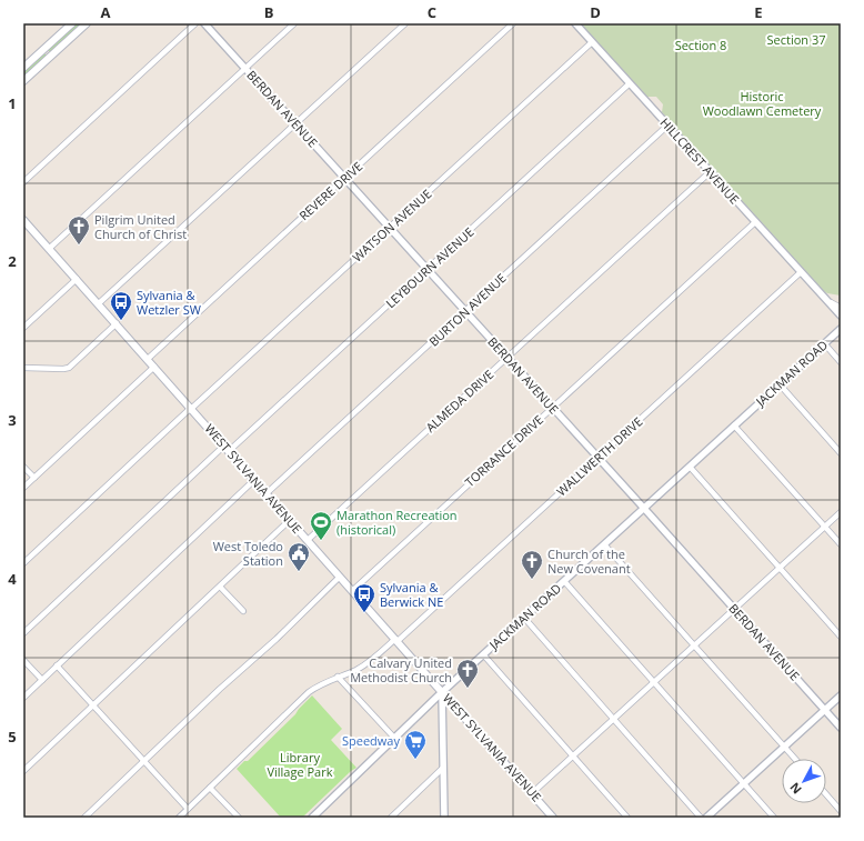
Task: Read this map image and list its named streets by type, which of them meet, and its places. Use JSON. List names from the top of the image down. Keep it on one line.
{"streets":{"main road":["WEST SYLVANIA AVENUE"],"street":["BERDAN AVENUE","HILLCREST AVENUE","REVERE DRIVE","WATSON AVENUE","LEYBOURN AVENUE","BURTON AVENUE","JACKMAN ROAD","ALMEDA DRIVE","TORRANCE DRIVE","WALLWERTH DRIVE"]},"crossings":[["BERDAN AVENUE","REVERE DRIVE"],["BERDAN AVENUE","WATSON AVENUE"],["BERDAN AVENUE","LEYBOURN AVENUE"],["BERDAN AVENUE","BURTON AVENUE"],["BERDAN AVENUE","JACKMAN ROAD"],["BERDAN AVENUE","ALMEDA DRIVE"],["BERDAN AVENUE","TORRANCE DRIVE"],["BERDAN AVENUE","WALLWERTH DRIVE"],["HILLCREST AVENUE","WATSON AVENUE"],["HILLCREST AVENUE","LEYBOURN AVENUE"],["HILLCREST AVENUE","BURTON AVENUE"],["HILLCREST AVENUE","ALMEDA DRIVE"],["HILLCREST AVENUE","TORRANCE DRIVE"],["HILLCREST AVENUE","WALLWERTH DRIVE"],["REVERE DRIVE","WEST SYLVANIA AVENUE"],["WATSON AVENUE","WEST SYLVANIA AVENUE"],["LEYBOURN AVENUE","WEST SYLVANIA AVENUE"],["BURTON AVENUE","WEST SYLVANIA AVENUE"],["JACKMAN ROAD","WEST SYLVANIA AVENUE"],["ALMEDA DRIVE","WEST SYLVANIA AVENUE"],["TORRANCE DRIVE","WEST SYLVANIA AVENUE"],["WALLWERTH DRIVE","WEST SYLVANIA AVENUE"]],"parks":["Section 37","Section 8","Historic Woodlawn Cemetery","Library Village Park"],"places":{"church":["Pilgrim United Church of Christ","Church of the New Covenant","Calvary United Methodist Church"],"bus stop":["Sylvania & Wetzler SW","Sylvania & Berwick NE"],"sports":["Marathon Recreation (historical)"],"public building":["West Toledo Station"],"supermarket":["Speedway"]},"north":"bottom left","grid":{"columns":["A","B","C","D","E"],"rows":["1","2","3","4","5"]}}
